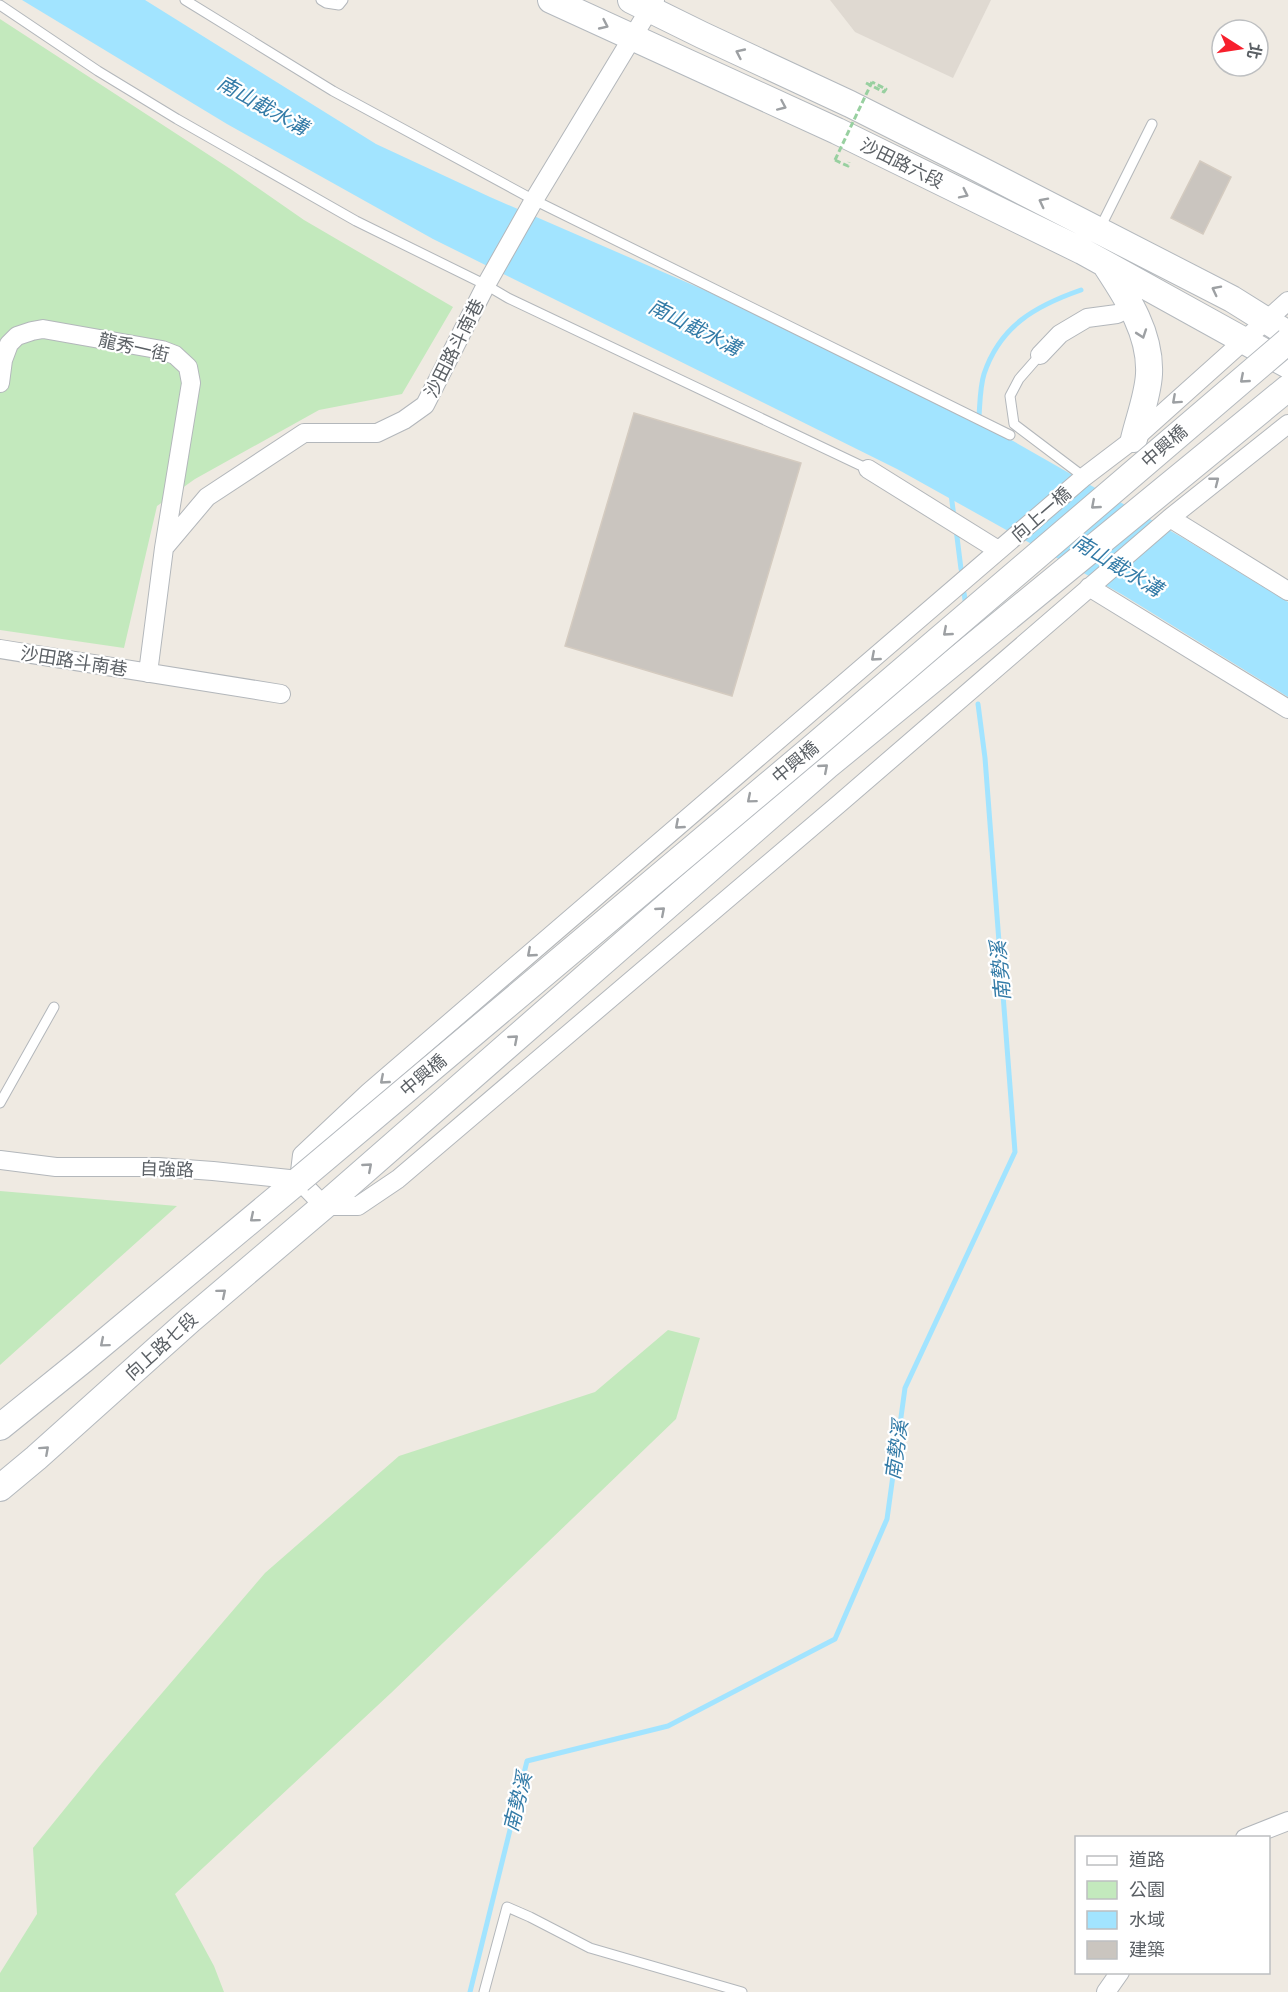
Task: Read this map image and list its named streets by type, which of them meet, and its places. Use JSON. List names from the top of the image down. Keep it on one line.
{"streets":{"main road":["沙田路六段","中興橋","向上路七段"],"street":["龍秀一街","沙田路斗南巷","向上一橋","自強路"]},"crossings":[["沙田路六段","沙田路斗南巷"],["龍秀一街","沙田路斗南巷"],["中興橋","向上一橋"],["中興橋","自強路"],["中興橋","向上路七段"],["向上一橋","自強路"],["向上一橋","向上路七段"],["自強路","向上路七段"]],"water":["南山截水溝","南勢溪"],"legend":["道路","公園","水域","建築"],"north":"right"}
